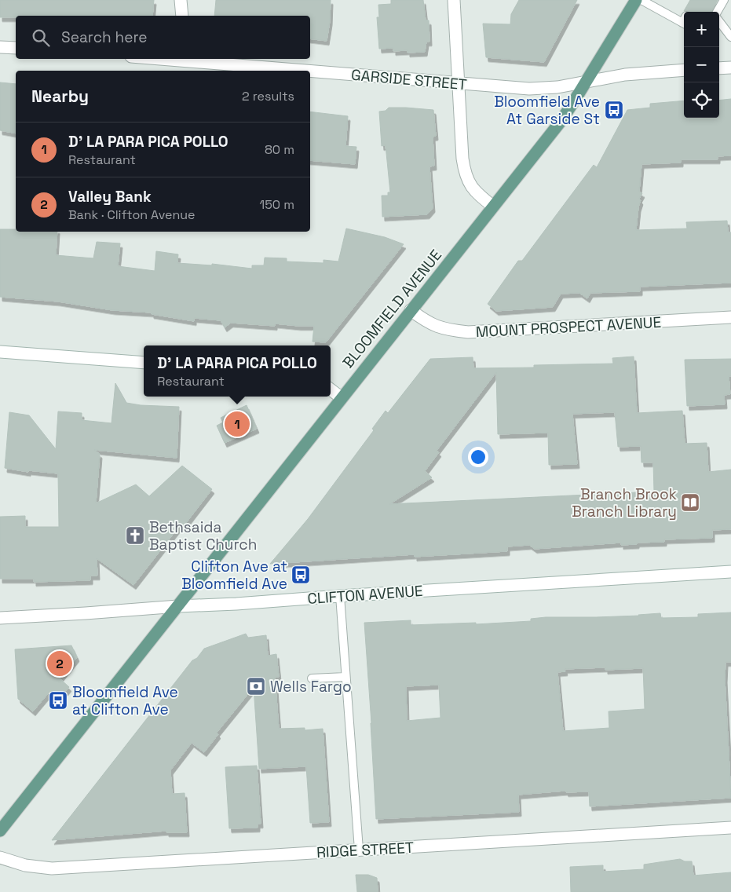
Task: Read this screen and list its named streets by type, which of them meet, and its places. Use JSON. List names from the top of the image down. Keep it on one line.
{"streets":{"main road":["BLOOMFIELD AVENUE"],"street":["GARSIDE STREET","MOUNT PROSPECT AVENUE","CLIFTON AVENUE","RIDGE STREET"]},"crossings":[["GARSIDE STREET","BLOOMFIELD AVENUE"],["BLOOMFIELD AVENUE","MOUNT PROSPECT AVENUE"],["BLOOMFIELD AVENUE","CLIFTON AVENUE"]],"places":{"bus stop":["Bloomfield Ave At Garside St","Clifton Ave at Bloomfield Ave","Bloomfield Ave at Clifton Ave"],"library":["Branch Brook Branch Library"],"church":["Bethsaida Baptist Church"],"bank":["Wells Fargo"]},"page":{"map_buttons":["+","−"],"search":"Search here","heading":["Nearby","2 results"],"list":[{"mark":"1","name":"D' LA PARA PICA POLLO","note":"Restaurant","value":"80 m"},{"mark":"2","name":"Valley Bank","note":"Bank · Clifton Avenue","value":"150 m"}],"popup":["D' LA PARA PICA POLLO","Restaurant"],"pins":["1","2"]}}
